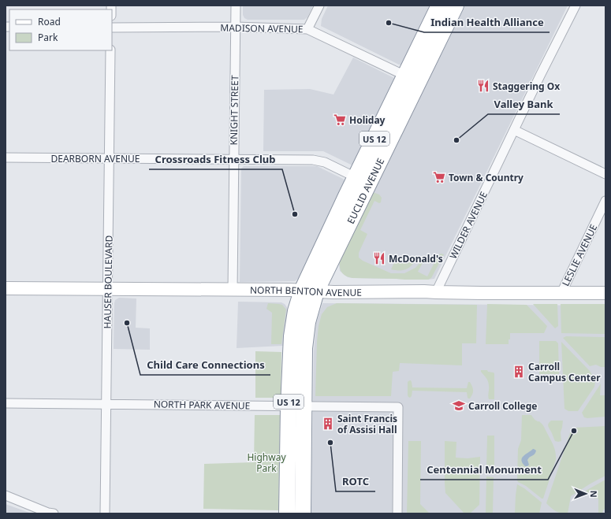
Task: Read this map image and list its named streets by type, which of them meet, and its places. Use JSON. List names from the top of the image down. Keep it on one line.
{"streets":{"highway":["US 12","EUCLID AVENUE"],"main road":["NORTH BENTON AVENUE"],"street":["MADISON AVENUE","KNIGHT STREET","DEARBORN AVENUE","WILDER AVENUE","LESLIE AVENUE","HAUSER BOULEVARD","NORTH PARK AVENUE"]},"crossings":[["MADISON AVENUE","KNIGHT STREET"],["MADISON AVENUE","EUCLID AVENUE"],["KNIGHT STREET","DEARBORN AVENUE"],["KNIGHT STREET","NORTH BENTON AVENUE"],["US 12","EUCLID AVENUE"],["US 12","NORTH BENTON AVENUE"],["US 12","NORTH PARK AVENUE"],["DEARBORN AVENUE","EUCLID AVENUE"],["DEARBORN AVENUE","HAUSER BOULEVARD"],["EUCLID AVENUE","NORTH BENTON AVENUE"],["WILDER AVENUE","NORTH BENTON AVENUE"],["LESLIE AVENUE","NORTH BENTON AVENUE"],["HAUSER BOULEVARD","NORTH BENTON AVENUE"],["HAUSER BOULEVARD","NORTH PARK AVENUE"]],"parks":["Highway Park"],"places":{"other":["Indian Health Alliance","Valley Bank","Crossroads Fitness Club","Child Care Connections","Centennial Monument","ROTC"],"restaurant":["Staggering Ox","McDonald's"],"supermarket":["Holiday","Town & Country"],"building":["Carroll Campus Center","Saint Francis of Assisi Hall"],"school or university":["Carroll College"]},"legend":["Road","Park"],"north":"right"}
